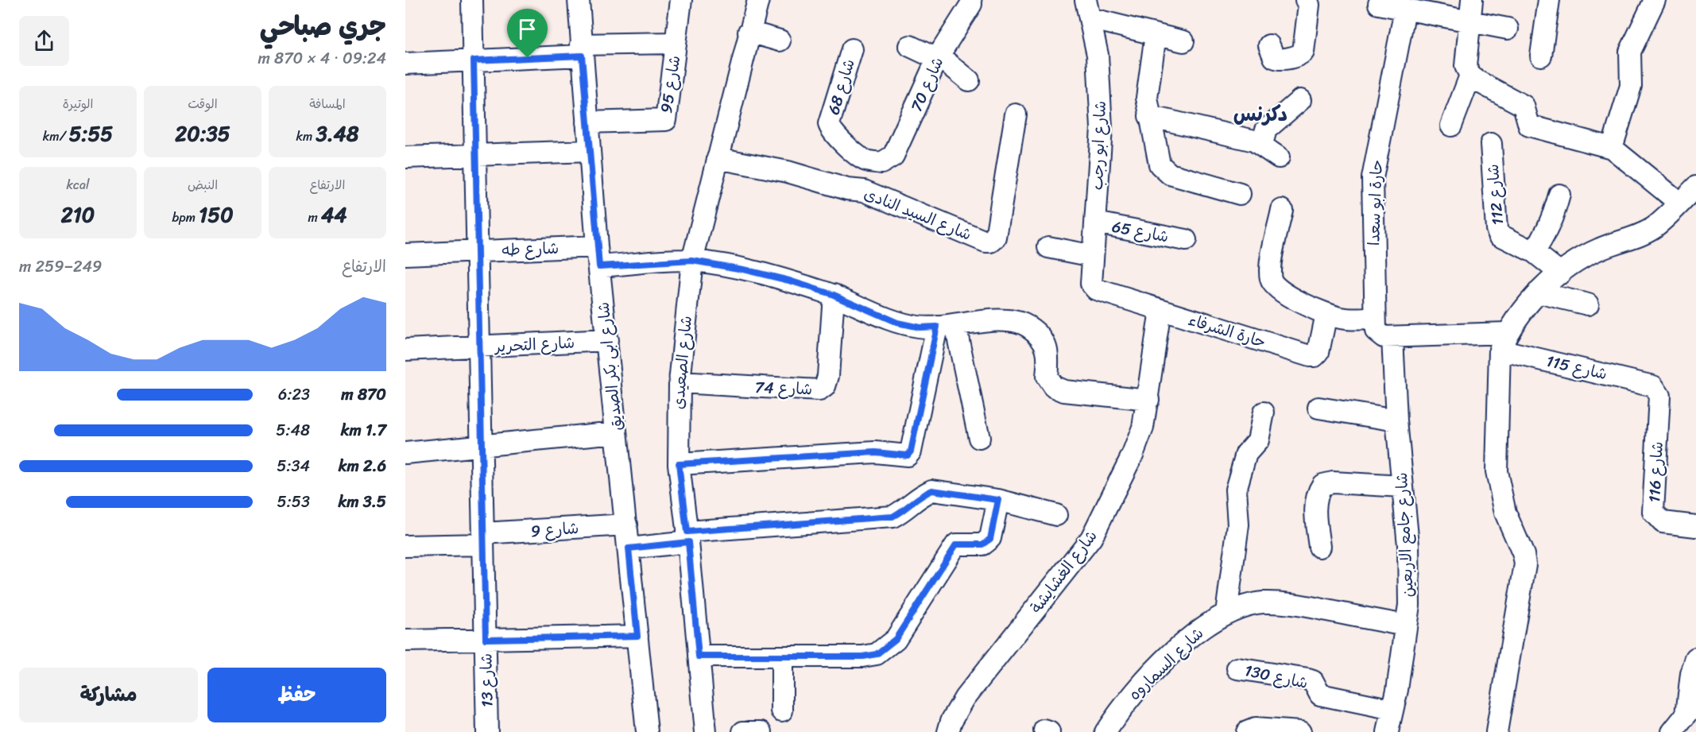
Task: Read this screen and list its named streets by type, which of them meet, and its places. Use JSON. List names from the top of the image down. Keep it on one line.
{"streets":{"street":["شارع 95","شارع 70","شارع 68","شارع ابو رجب","شارع 112","حارة ابو سعدا","شارع السيد النادى","شارع 65","شارع طه","حارة الشرفاء","شارع التحرير","شارع الصعيدى","شارع ابى بكر الصديق","شارع 115","شارع 74","شارع 116","شارع 9","شارع جامع الاربعين","شارع الغشايشة","شارع السماروه","شارع 130","شارع 13"]},"crossings":[["شارع 95","شارع ابى بكر الصديق"],["شارع 70","شارع 68"],["شارع ابو رجب","شارع 65"],["شارع ابو رجب","حارة الشرفاء"],["حارة ابو سعدا","شارع 115"],["حارة ابو سعدا","شارع جامع الاربعين"],["شارع السيد النادى","شارع الصعيدى"],["شارع طه","شارع الصعيدى"],["شارع طه","شارع ابى بكر الصديق"],["شارع طه","شارع 74"],["شارع طه","شارع الغشايشة"],["شارع طه","شارع 13"],["حارة الشرفاء","شارع الغشايشة"],["شارع التحرير","شارع ابى بكر الصديق"],["شارع التحرير","شارع 13"],["شارع الصعيدى","شارع 74"],["شارع ابى بكر الصديق","شارع 9"],["شارع 115","شارع 116"],["شارع 115","شارع جامع الاربعين"],["شارع 9","شارع 13"],["شارع جامع الاربعين","شارع السماروه"],["شارع جامع الاربعين","شارع 130"]],"districts":["دكرنس"],"page":{"heading":["جري صباحي","09:24 · 4 × 870 m"],"stats":[["المسافة","3.48 km"],["الوقت","20:35"],["الوتيرة","5:55 /km"],["الارتفاع","44 m"],["النبض","150 bpm"],["kcal","210"]],"chart":["الارتفاع","249–259 m"],"list":[{"name":"870 m","note":"6:23"},{"name":"1.7 km","note":"5:48"},{"name":"2.6 km","note":"5:34"},{"name":"3.5 km","note":"5:53"}],"buttons":["حفظ","مشاركة"]}}
